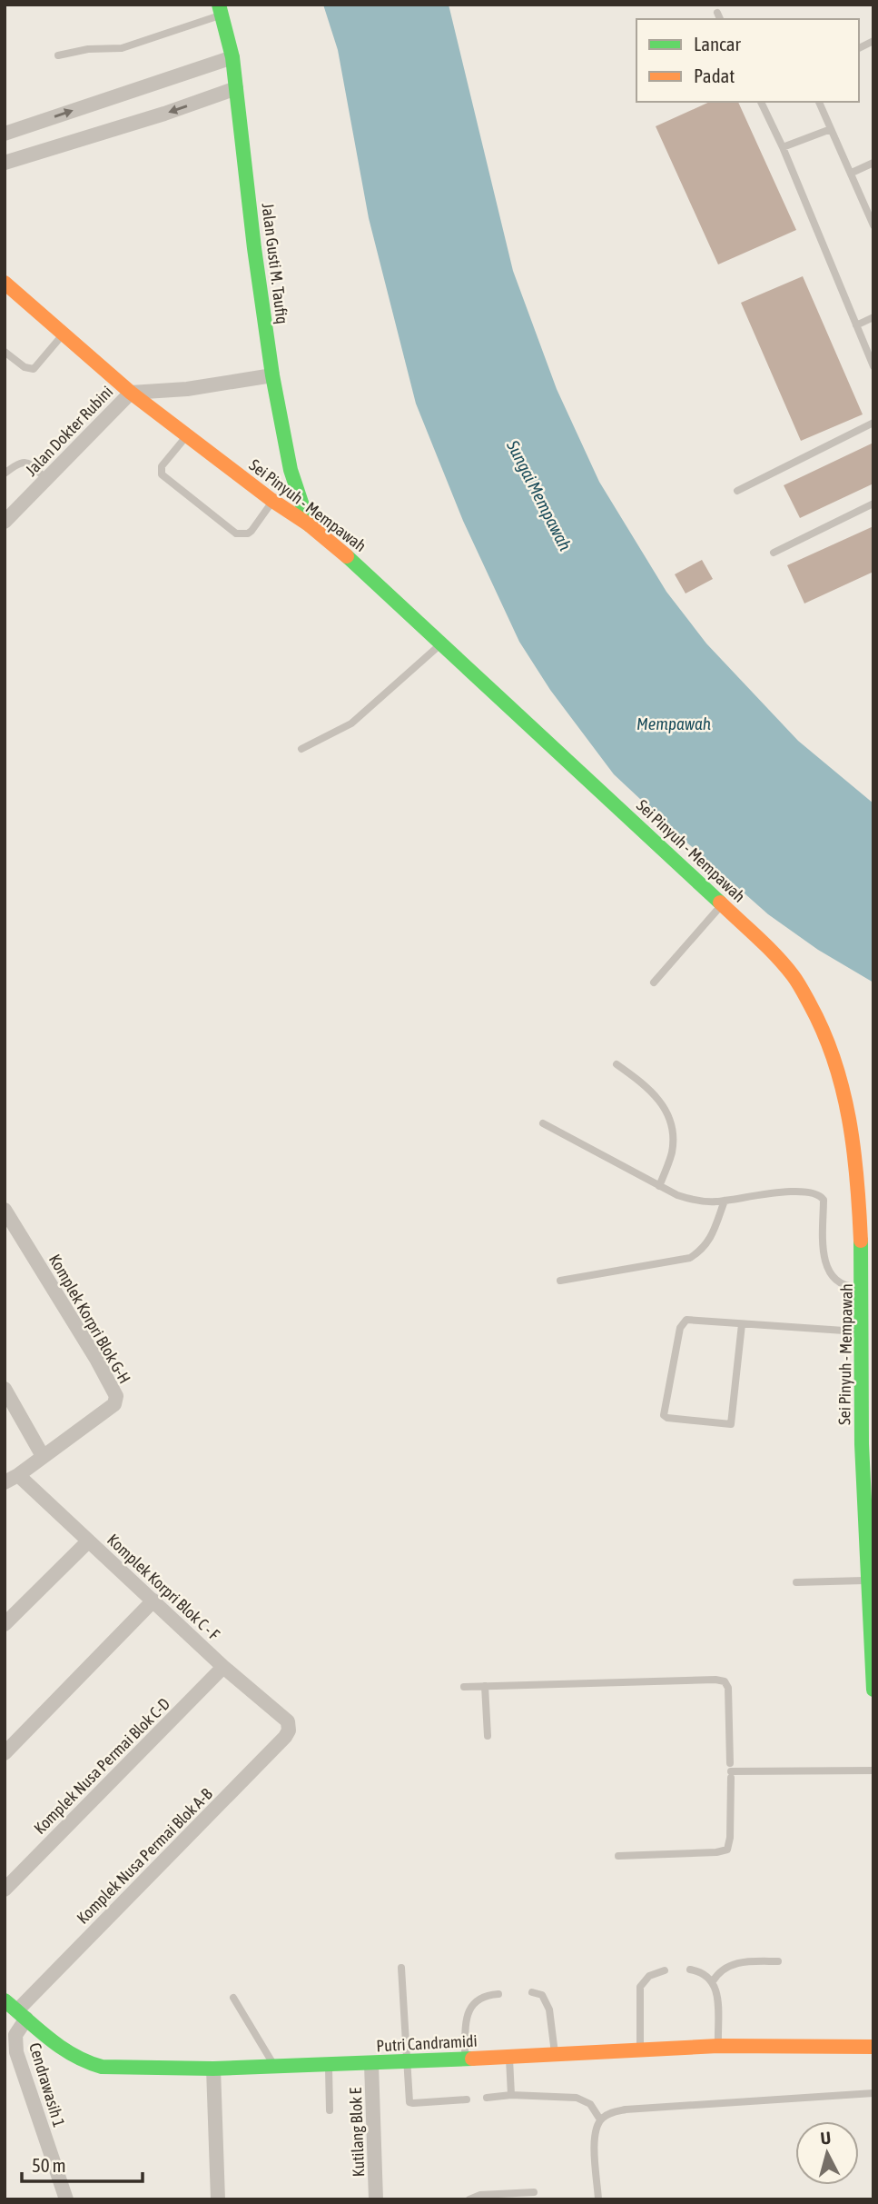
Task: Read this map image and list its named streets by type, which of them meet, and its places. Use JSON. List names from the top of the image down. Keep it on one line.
{"streets":{"main road":["Jalan Gusti M. Taufiq","Sei Pinyuh - Mempawah","Putri Candramidi"],"street":["Jalan Dokter Rubini","Komplek Korpri Blok G-H","Komplek Korpri Blok C - F","Komplek Nusa Permai Blok C-D","Komplek Nusa Permai Blok A-B","Cendrawasih 1","Kutilang Blok E"]},"crossings":[["Jalan Gusti M. Taufiq","Sei Pinyuh - Mempawah"],["Jalan Dokter Rubini","Sei Pinyuh - Mempawah"],["Komplek Korpri Blok G-H","Komplek Korpri Blok C - F"],["Komplek Korpri Blok C - F","Komplek Nusa Permai Blok C-D"],["Komplek Korpri Blok C - F","Komplek Nusa Permai Blok A-B"],["Komplek Nusa Permai Blok A-B","Putri Candramidi"],["Komplek Nusa Permai Blok A-B","Cendrawasih 1"],["Putri Candramidi","Cendrawasih 1"],["Putri Candramidi","Kutilang Blok E"]],"water":["Sungai Mempawah","Mempawah"],"legend":["Lancar","Padat"],"scale_bar":"50 m","north":"top"}
